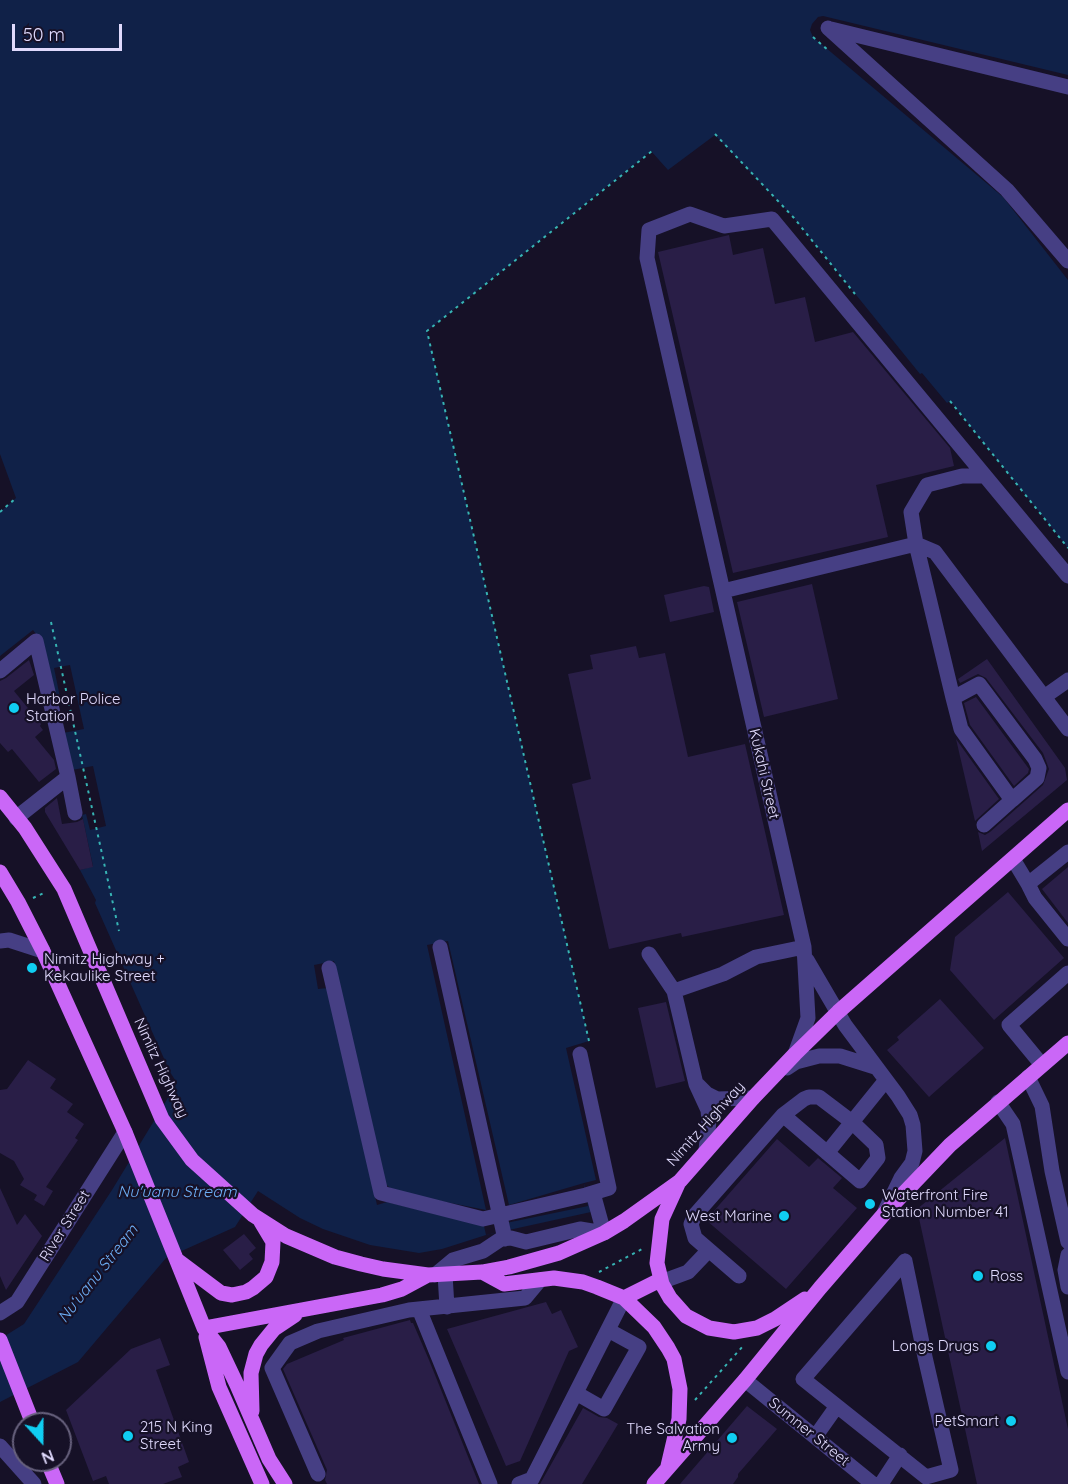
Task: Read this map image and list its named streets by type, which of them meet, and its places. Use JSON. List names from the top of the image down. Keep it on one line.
{"streets":{"main road":["Nimitz Highway"],"street":["Kukahi Street","River Street","Sumner Street"]},"crossings":[["Kukahi Street","Nimitz Highway"]],"water":["Nu'uanu Stream","Nuʻuanu Stream"],"places":["Harbor Police Station","Nimitz Highway + Kekaulike Street","Waterfront Fire Station Number 41","West Marine","Ross","Longs Drugs","PetSmart","215 N King Street","The Salvation Army"],"scale_bar":"50 m","north":"bottom"}
